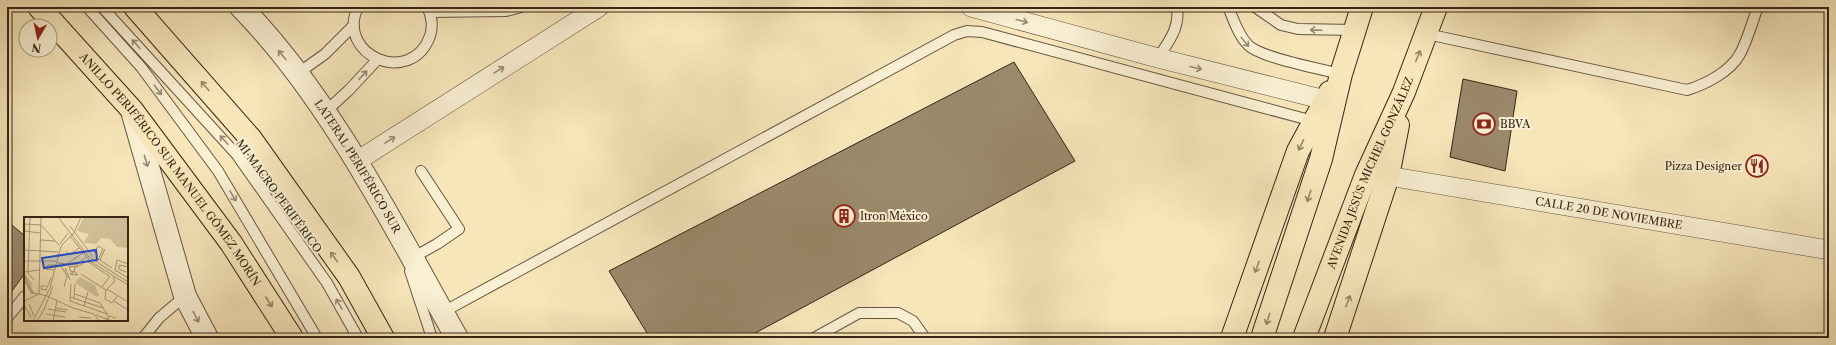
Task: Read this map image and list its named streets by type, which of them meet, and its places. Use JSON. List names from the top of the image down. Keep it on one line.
{"streets":{"main road":["ANILLO PERIFÉRICO SUR MANUEL GÓMEZ MORÍN","AVENIDA JESÚS MICHEL GONZÁLEZ"],"street":["LATERAL PERIFÉRICO SUR","CALLE 20 DE NOVIEMBRE"],"lane":["MI MACRO PERIFÉRICO"]},"places":{"bank":["BBVA"],"restaurant":["Pizza Designer"],"building":["Itron México"]},"north":"bottom"}
